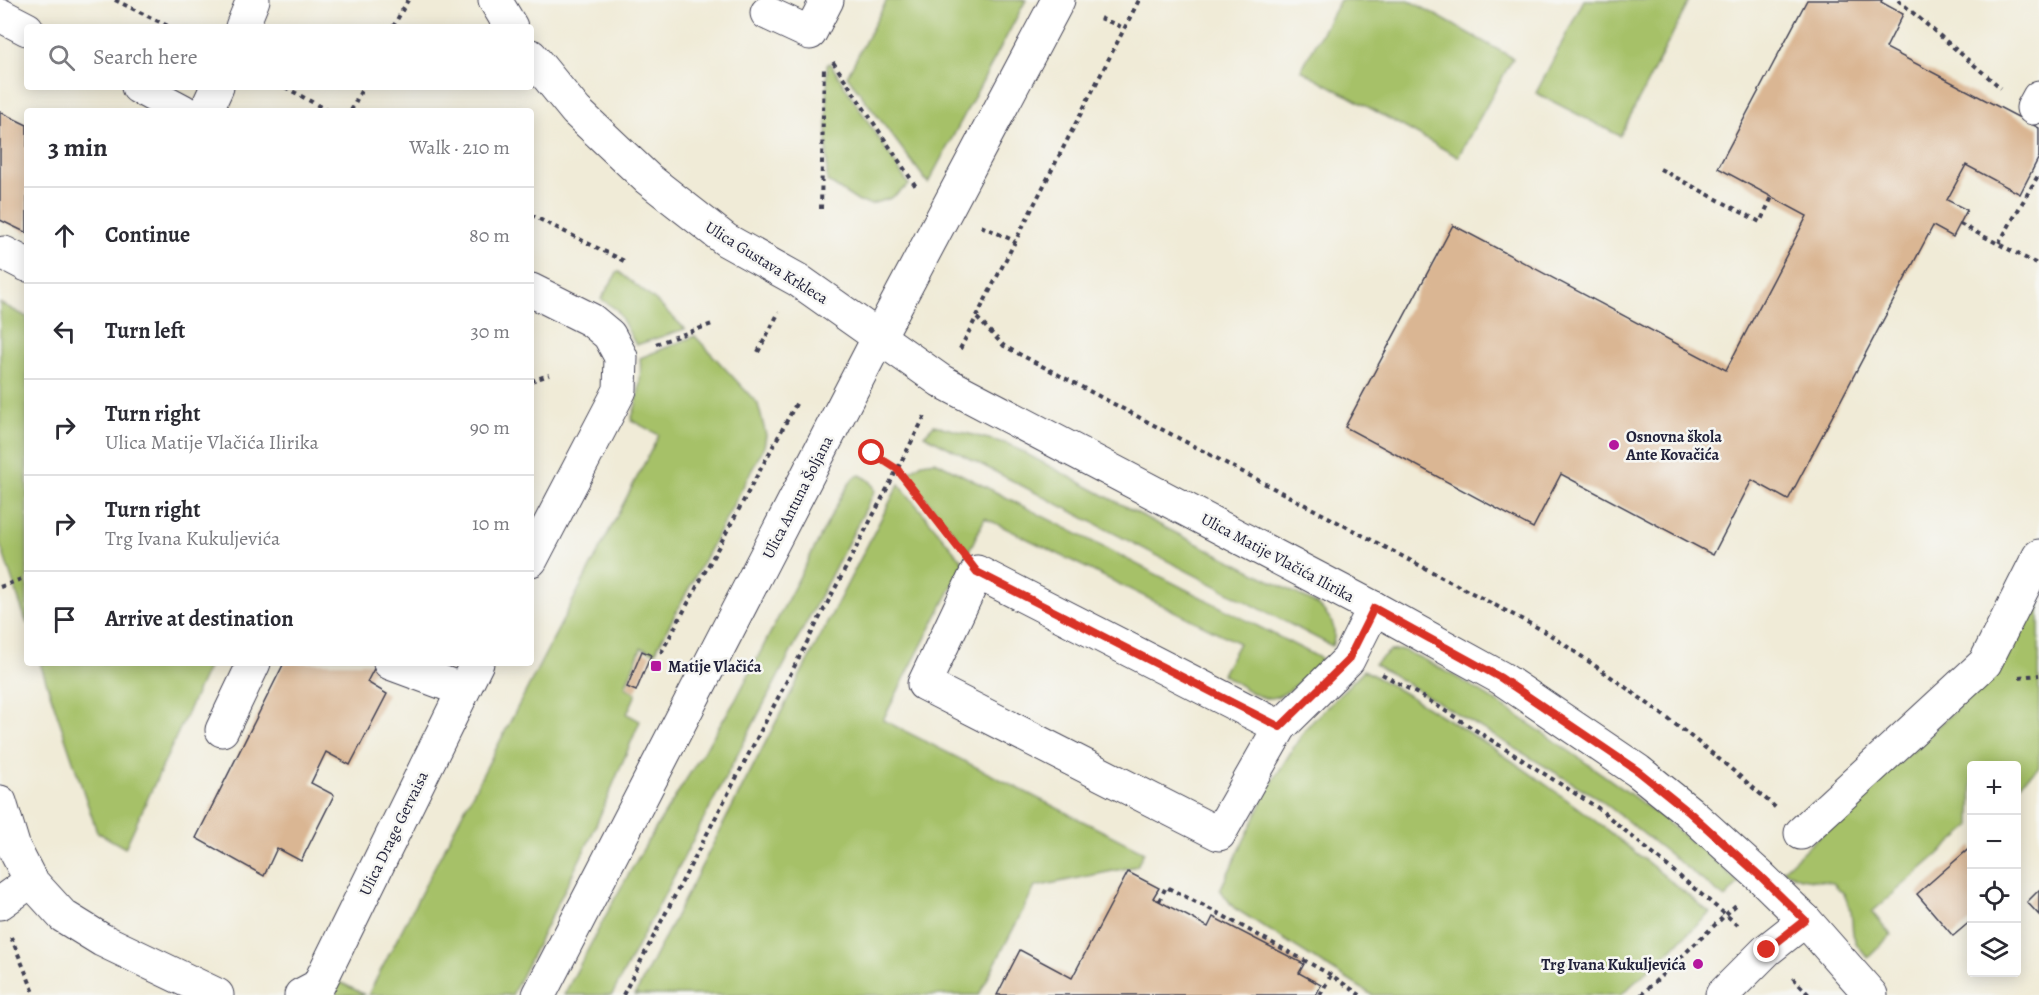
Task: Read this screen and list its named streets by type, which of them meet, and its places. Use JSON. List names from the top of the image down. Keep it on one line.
{"streets":{"street":["Ulica Gustava Krkleca","Ulica Antuna Šoljana","Ulica Matije Vlačića Ilirika","Ulica Drage Gervaisa"]},"crossings":[["Ulica Gustava Krkleca","Ulica Antuna Šoljana"],["Ulica Gustava Krkleca","Ulica Matije Vlačića Ilirika"],["Ulica Antuna Šoljana","Ulica Matije Vlačića Ilirika"]],"places":{"other":["Osnovna škola Ante Kovačića","Trg Ivana Kukuljevića"],"transit":["Matije Vlačića"]},"page":{"search":"Search here","heading":["3 min","Walk · 210 m"],"list":[["Continue","80 m"],["Turn left","30 m"],["Turn right","Ulica Matije Vlačića Ilirika","90 m"],["Turn right","Trg Ivana Kukuljevića","10 m"],"Arrive at destination"],"map_buttons":["+","−"]}}
